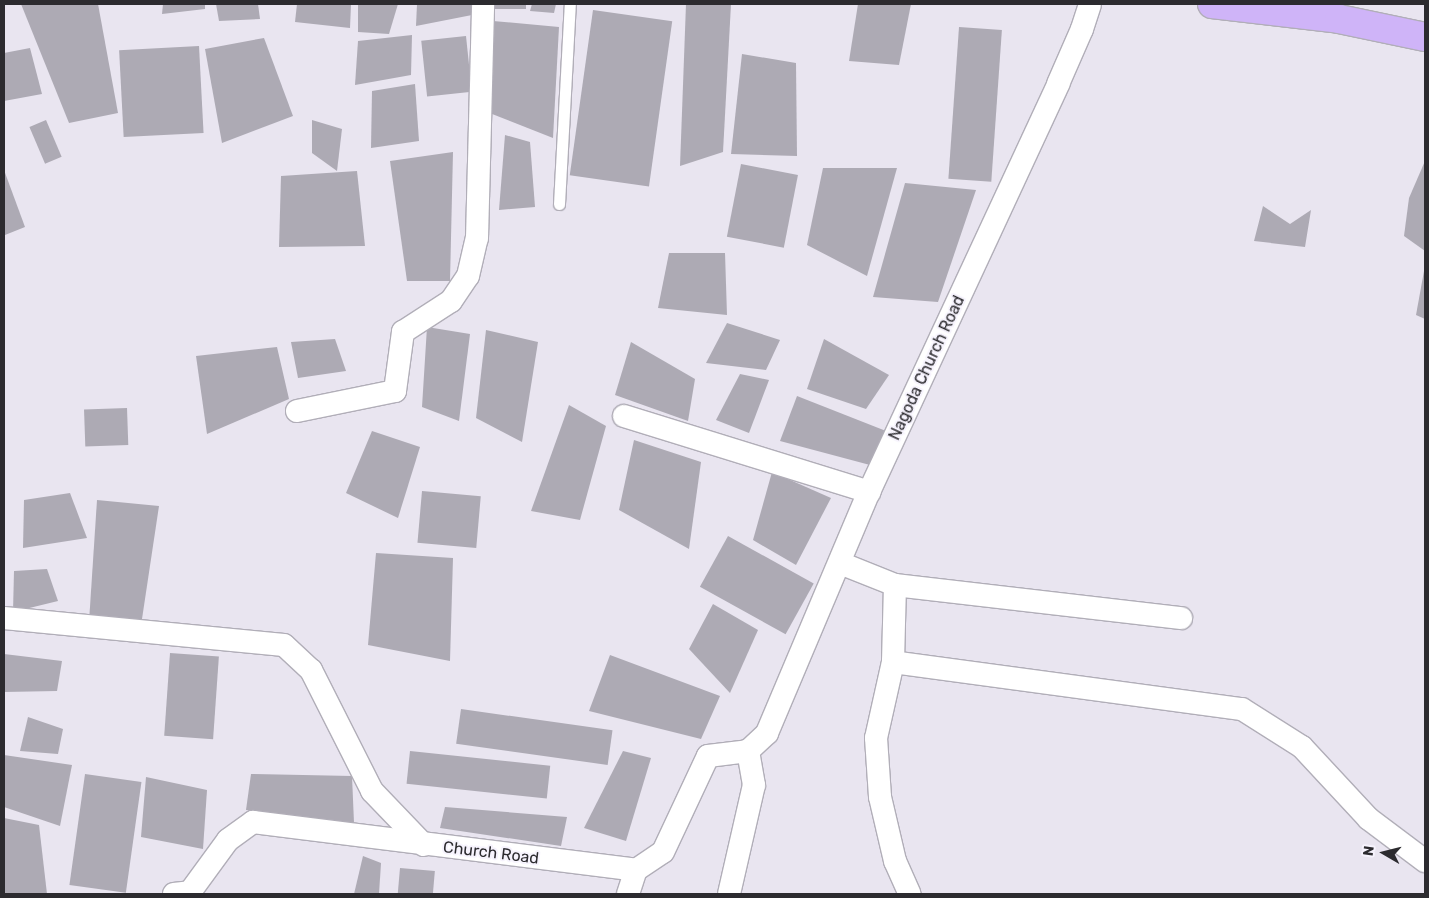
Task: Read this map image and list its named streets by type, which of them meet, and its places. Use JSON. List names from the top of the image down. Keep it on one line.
{"streets":{"street":["Nagoda Church Road","Church Road"]},"north":"left"}
